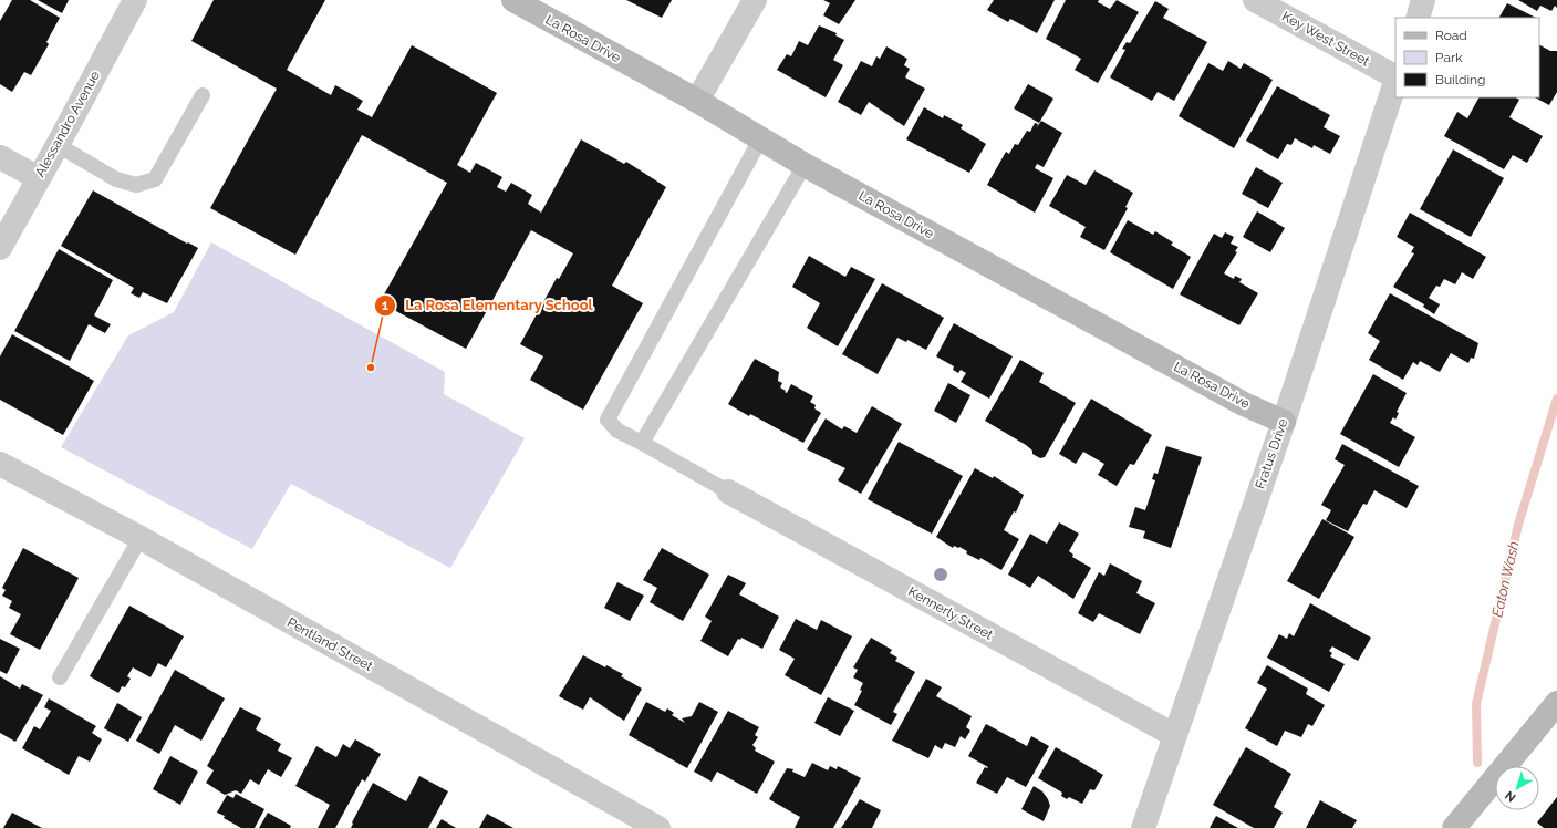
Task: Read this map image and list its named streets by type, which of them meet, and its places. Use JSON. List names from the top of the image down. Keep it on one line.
{"streets":{"street":["La Rosa Drive","Key West Street","Alessandro Avenue","Fratus Drive","Kennerly Street","Pentland Street"]},"crossings":[["La Rosa Drive","Fratus Drive"],["Fratus Drive","Kennerly Street"]],"water":["Eaton Wash"],"places":["La Rosa Elementary School"],"legend":["Road","Park","Building"],"north":"bottom left"}
